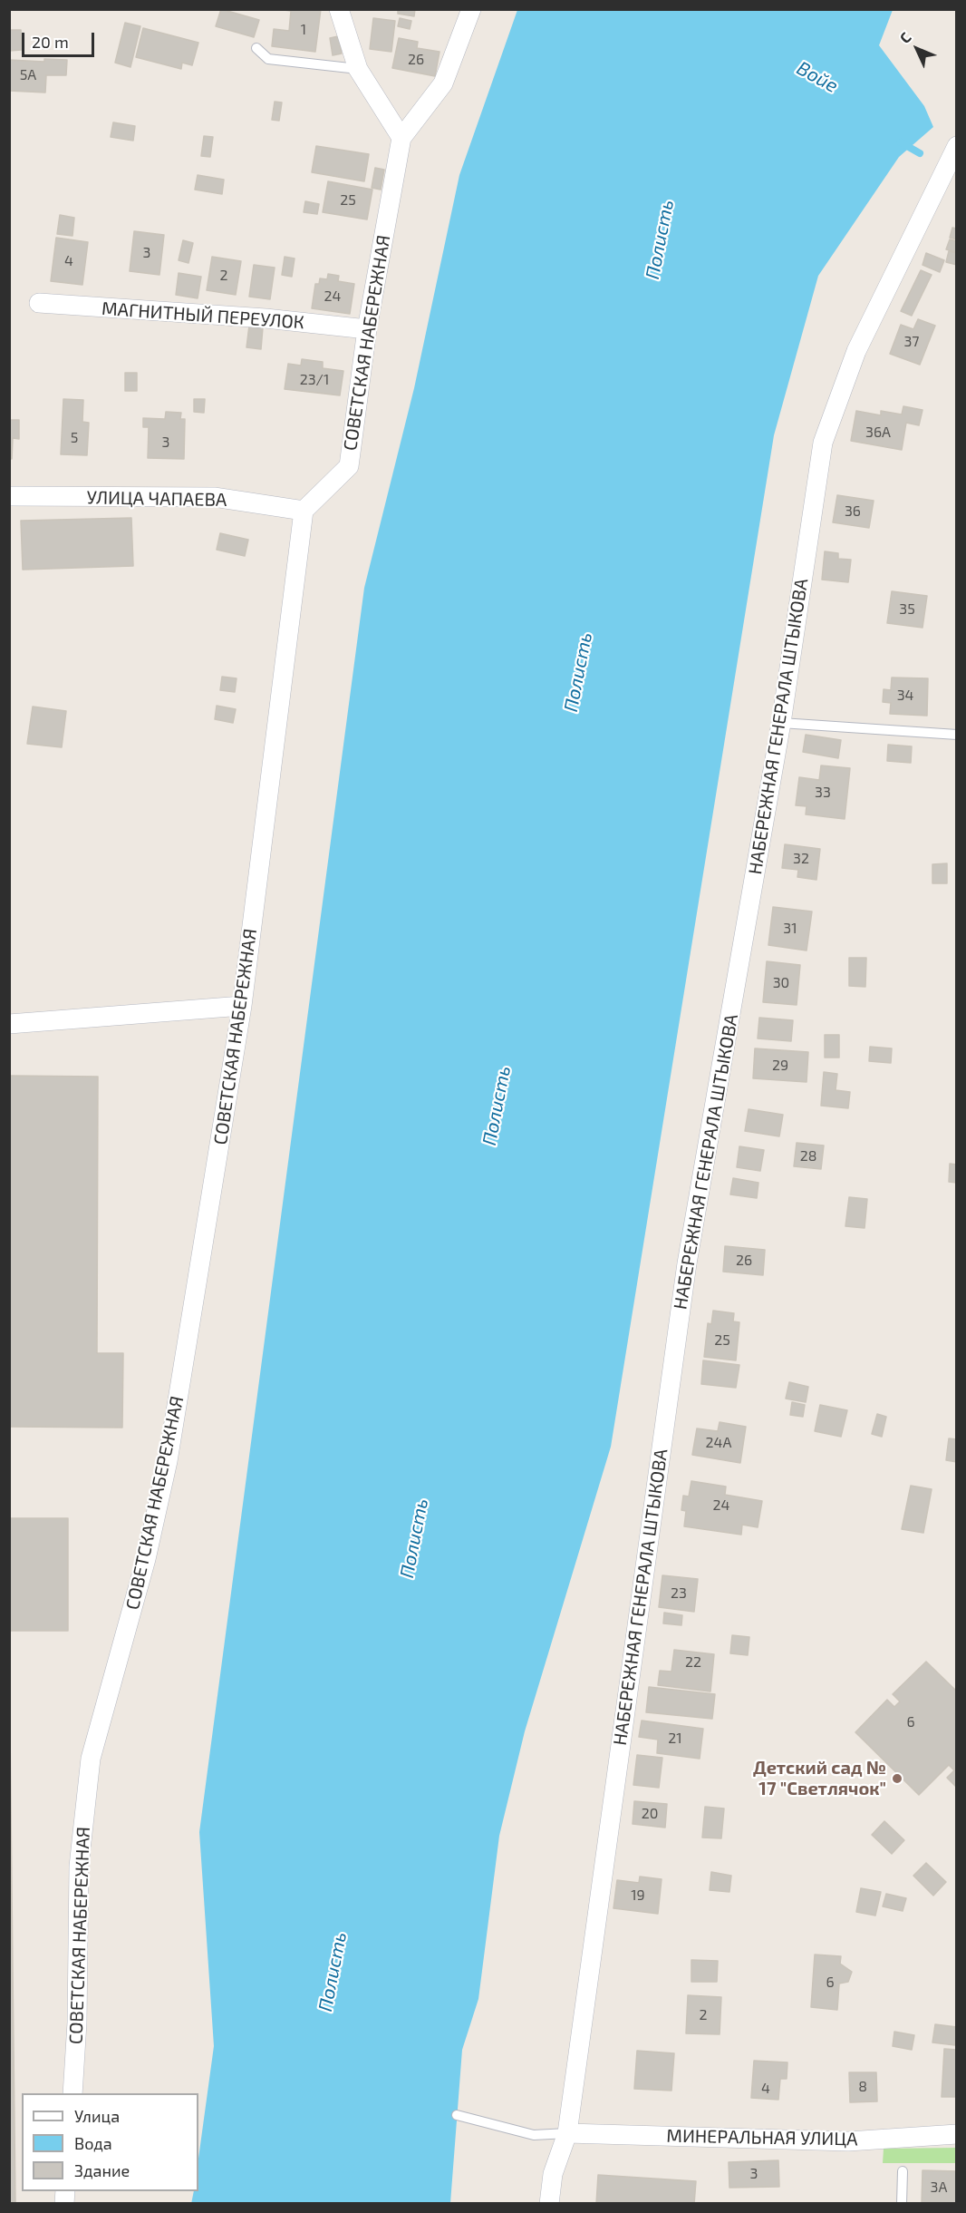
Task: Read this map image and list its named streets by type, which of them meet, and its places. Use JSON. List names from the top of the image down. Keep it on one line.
{"streets":{"street":["МАГНИТНЫЙ ПЕРЕУЛОК","СОВЕТСКАЯ НАБЕРЕЖНАЯ","УЛИЦА ЧАПАЕВА","НАБЕРЕЖНАЯ ГЕНЕРАЛА ШТЫКОВА","МИНЕРАЛЬНАЯ УЛИЦА"]},"crossings":[["МАГНИТНЫЙ ПЕРЕУЛОК","СОВЕТСКАЯ НАБЕРЕЖНАЯ"],["СОВЕТСКАЯ НАБЕРЕЖНАЯ","УЛИЦА ЧАПАЕВА"],["НАБЕРЕЖНАЯ ГЕНЕРАЛА ШТЫКОВА","МИНЕРАЛЬНАЯ УЛИЦА"]],"water":["Войе","Полисть"],"places":["Детский сад № 17 \"Светлячок\""],"house_numbers":["1","26","5А","25","3","4","2","24","37","23/1","36А","5","3","36","35","34","33","32","31","30","29","28","26","25","24А","24","23","22","6","21","20","19","6","2","8","4","3","3А"],"legend":["Улица","Вода","Здание"],"scale_bar":"20 m","north":"top left"}
